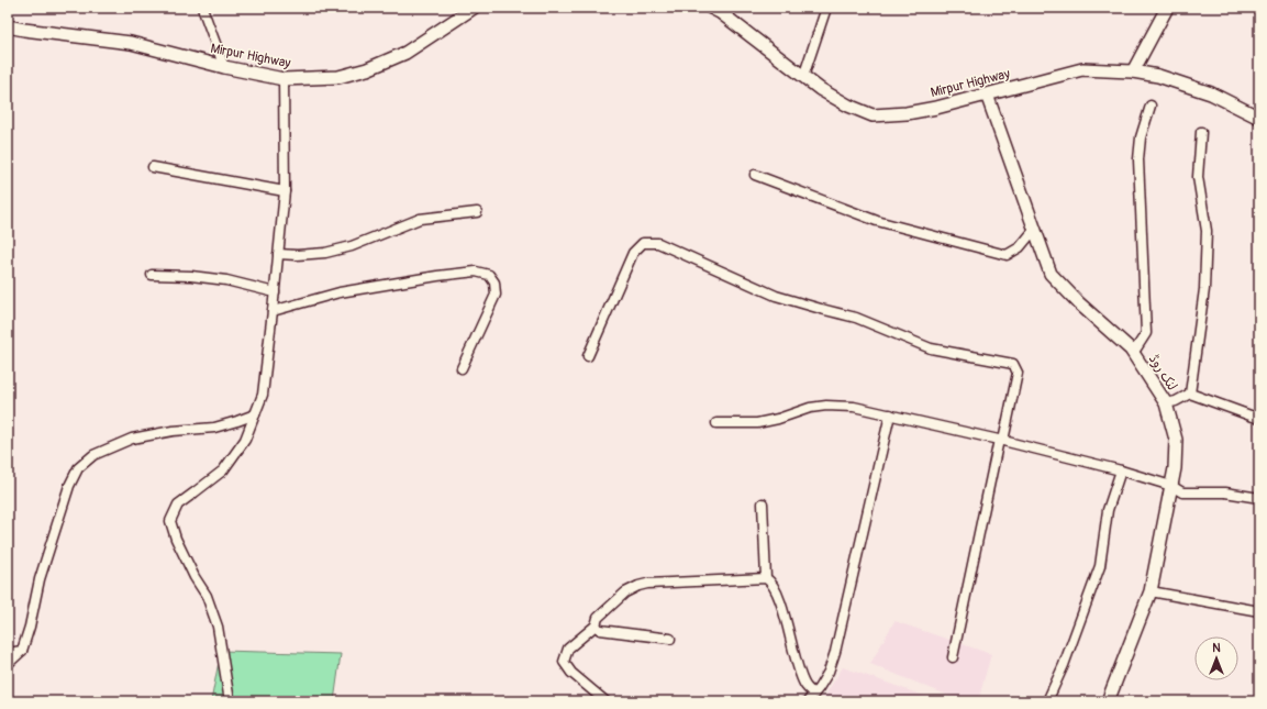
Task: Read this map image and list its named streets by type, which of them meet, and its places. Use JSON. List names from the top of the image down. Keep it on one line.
{"streets":{"main road":["Mirpur Highway","لنک روڈ"]},"crossings":[["Mirpur Highway","لنک روڈ"]],"north":"top"}
